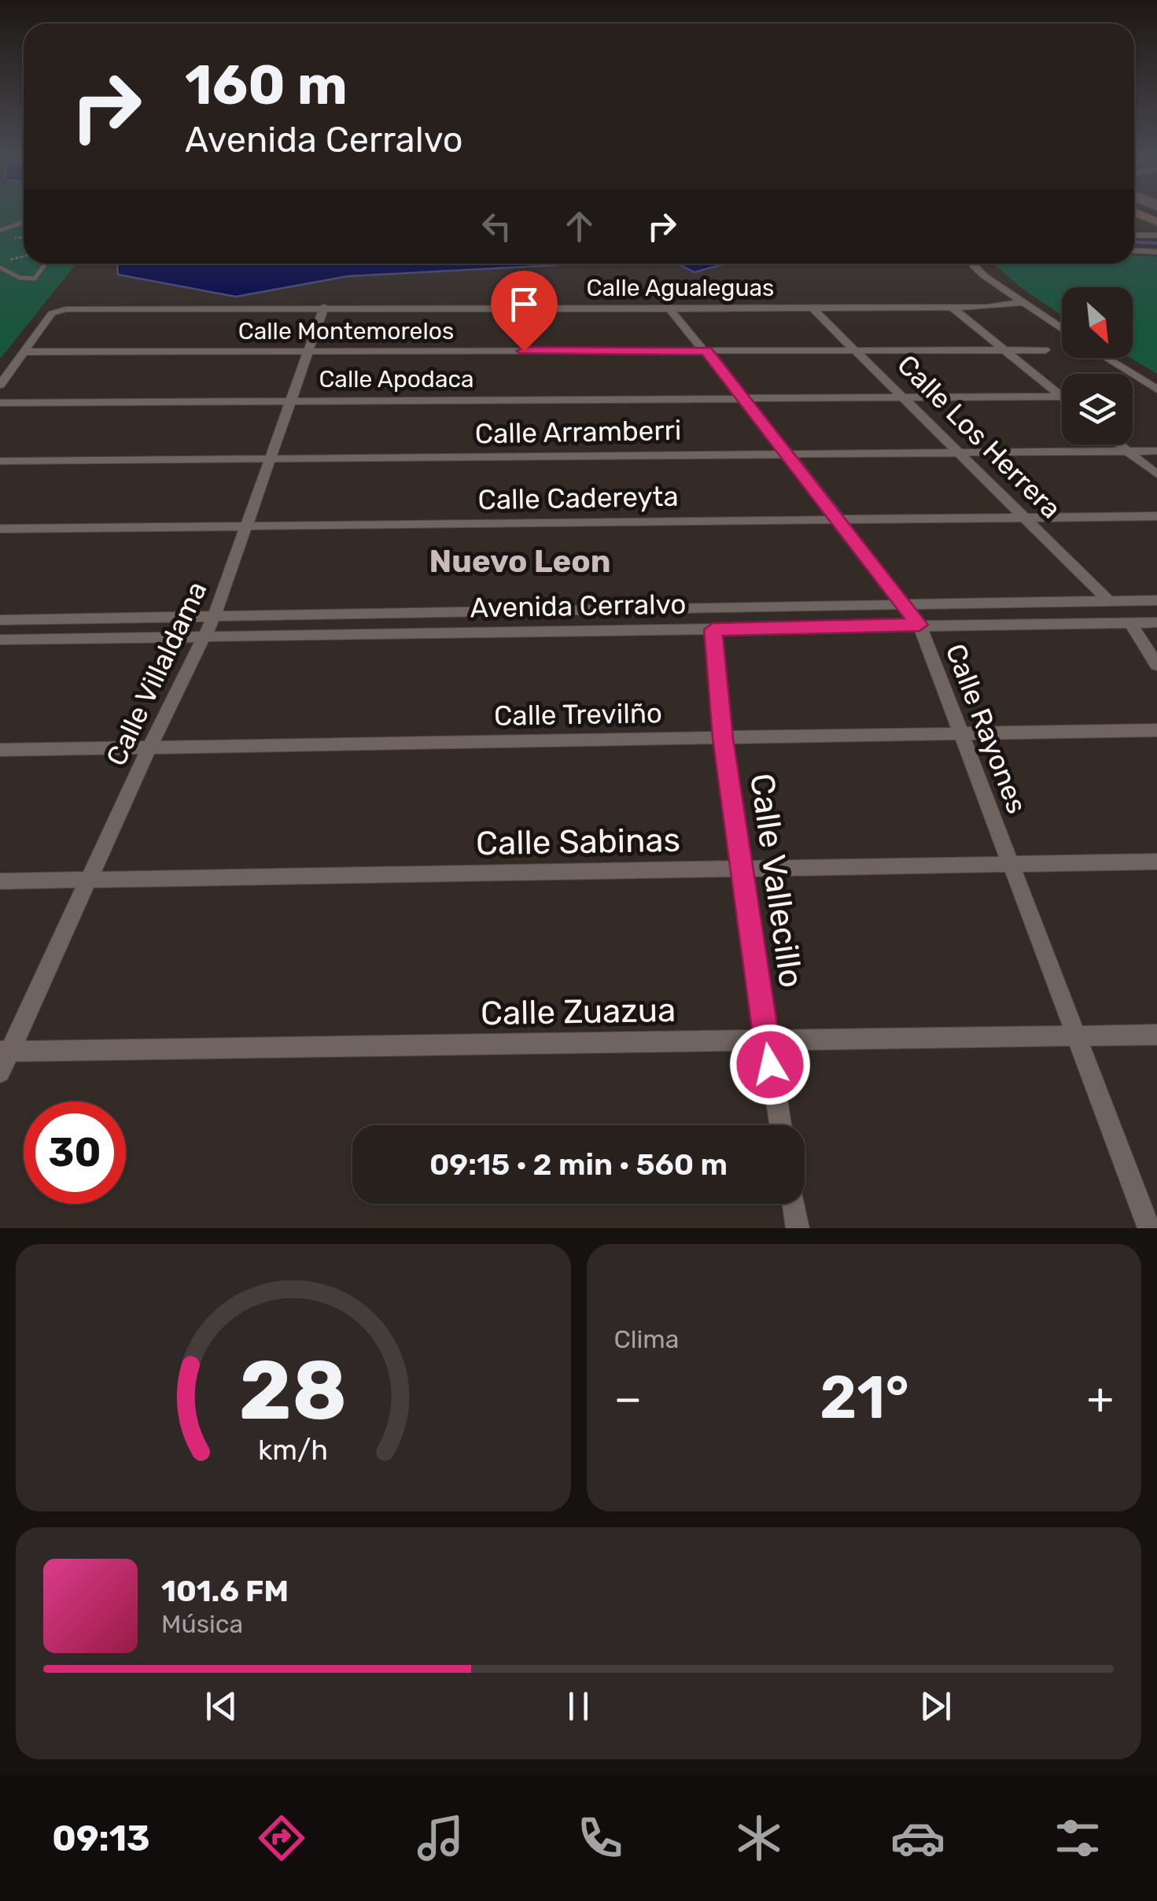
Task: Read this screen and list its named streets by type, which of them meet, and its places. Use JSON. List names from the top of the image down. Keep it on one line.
{"streets":{"street":["Calle Agualeguas","Calle Montemorelos","Calle Apodaca","Calle Arramberri","Calle Los Herrera","Calle Cadereyta","Avenida Cerralvo","Calle Villaldama","Calle Trevilño","Calle Rayones","Calle Sabinas","Calle Vallecillo","Calle Zuazua"]},"crossings":[["Calle Agualeguas","Calle Montemorelos"],["Calle Agualeguas","Calle Los Herrera"],["Calle Agualeguas","Calle Villaldama"],["Calle Agualeguas","Calle Rayones"],["Calle Montemorelos","Calle Los Herrera"],["Calle Montemorelos","Calle Villaldama"],["Calle Montemorelos","Calle Rayones"],["Calle Apodaca","Calle Los Herrera"],["Calle Apodaca","Calle Villaldama"],["Calle Apodaca","Calle Rayones"],["Calle Arramberri","Calle Los Herrera"],["Calle Arramberri","Calle Villaldama"],["Calle Arramberri","Calle Rayones"],["Calle Los Herrera","Calle Cadereyta"],["Calle Los Herrera","Avenida Cerralvo"],["Calle Cadereyta","Calle Villaldama"],["Calle Cadereyta","Calle Rayones"],["Avenida Cerralvo","Calle Villaldama"],["Avenida Cerralvo","Calle Rayones"],["Avenida Cerralvo","Calle Vallecillo"],["Calle Villaldama","Calle Trevilño"],["Calle Villaldama","Calle Sabinas"],["Calle Villaldama","Calle Zuazua"],["Calle Trevilño","Calle Rayones"],["Calle Trevilño","Calle Vallecillo"],["Calle Rayones","Calle Sabinas"],["Calle Rayones","Calle Zuazua"],["Calle Sabinas","Calle Vallecillo"],["Calle Vallecillo","Calle Zuazua"]],"districts":["Nuevo Leon"],"north":"bottom right","page":{"turn":["160 m","Avenida Cerralvo"],"limit":"30","trip":"09:15 · 2 min · 560 m","tile":"Clima","heat":["−","21°","+"],"song":["101.6 FM","Música"],"tabs":"09:13","gauge":["28","km/h"]}}
